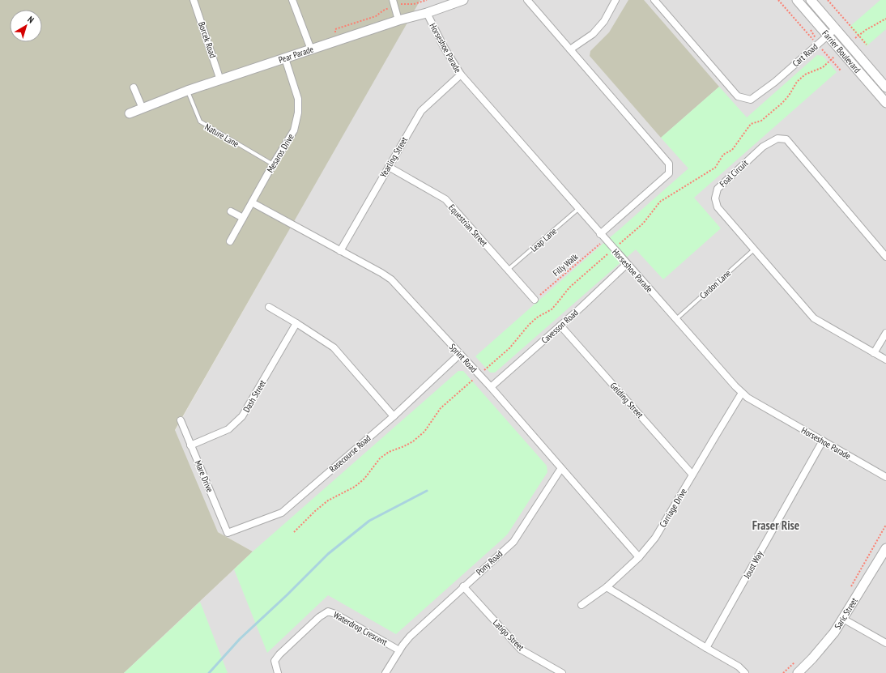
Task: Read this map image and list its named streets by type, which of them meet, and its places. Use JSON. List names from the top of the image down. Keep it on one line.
{"streets":{"street":["Borcek Road","Horseshoe Parade","Farrier Boulevard","Pear Parade","Cart Road","Mesaros Drive","Yearling Street","Foal Circuit","Equestrian Street","Cavesson Road","Sprint Road","Dash Street","Gelding Street","Rasecourse Road","Mare Drive","Carriage Drive","Pony Road","Joust Way","Saric Street","Waterdrop Crescent","Latigo Street"],"lane":["Nature Lane","Leap Lane","Cardon Lane"],"path":["Filly Walk"]},"crossings":[["Borcek Road","Pear Parade"],["Horseshoe Parade","Pear Parade"],["Horseshoe Parade","Yearling Street"],["Horseshoe Parade","Leap Lane"],["Horseshoe Parade","Filly Walk"],["Horseshoe Parade","Cardon Lane"],["Horseshoe Parade","Cavesson Road"],["Horseshoe Parade","Carriage Drive"],["Horseshoe Parade","Joust Way"],["Farrier Boulevard","Cart Road"],["Pear Parade","Nature Lane"],["Pear Parade","Mesaros Drive"],["Nature Lane","Mesaros Drive"],["Mesaros Drive","Sprint Road"],["Yearling Street","Equestrian Street"],["Yearling Street","Sprint Road"],["Foal Circuit","Cardon Lane"],["Equestrian Street","Leap Lane"],["Equestrian Street","Filly Walk"],["Cavesson Road","Sprint Road"],["Cavesson Road","Gelding Street"],["Sprint Road","Rasecourse Road"],["Sprint Road","Carriage Drive"],["Sprint Road","Pony Road"],["Dash Street","Mare Drive"],["Gelding Street","Carriage Drive"],["Rasecourse Road","Mare Drive"],["Pony Road","Waterdrop Crescent"],["Pony Road","Latigo Street"]],"districts":["Fraser Rise"],"north":"top right"}
